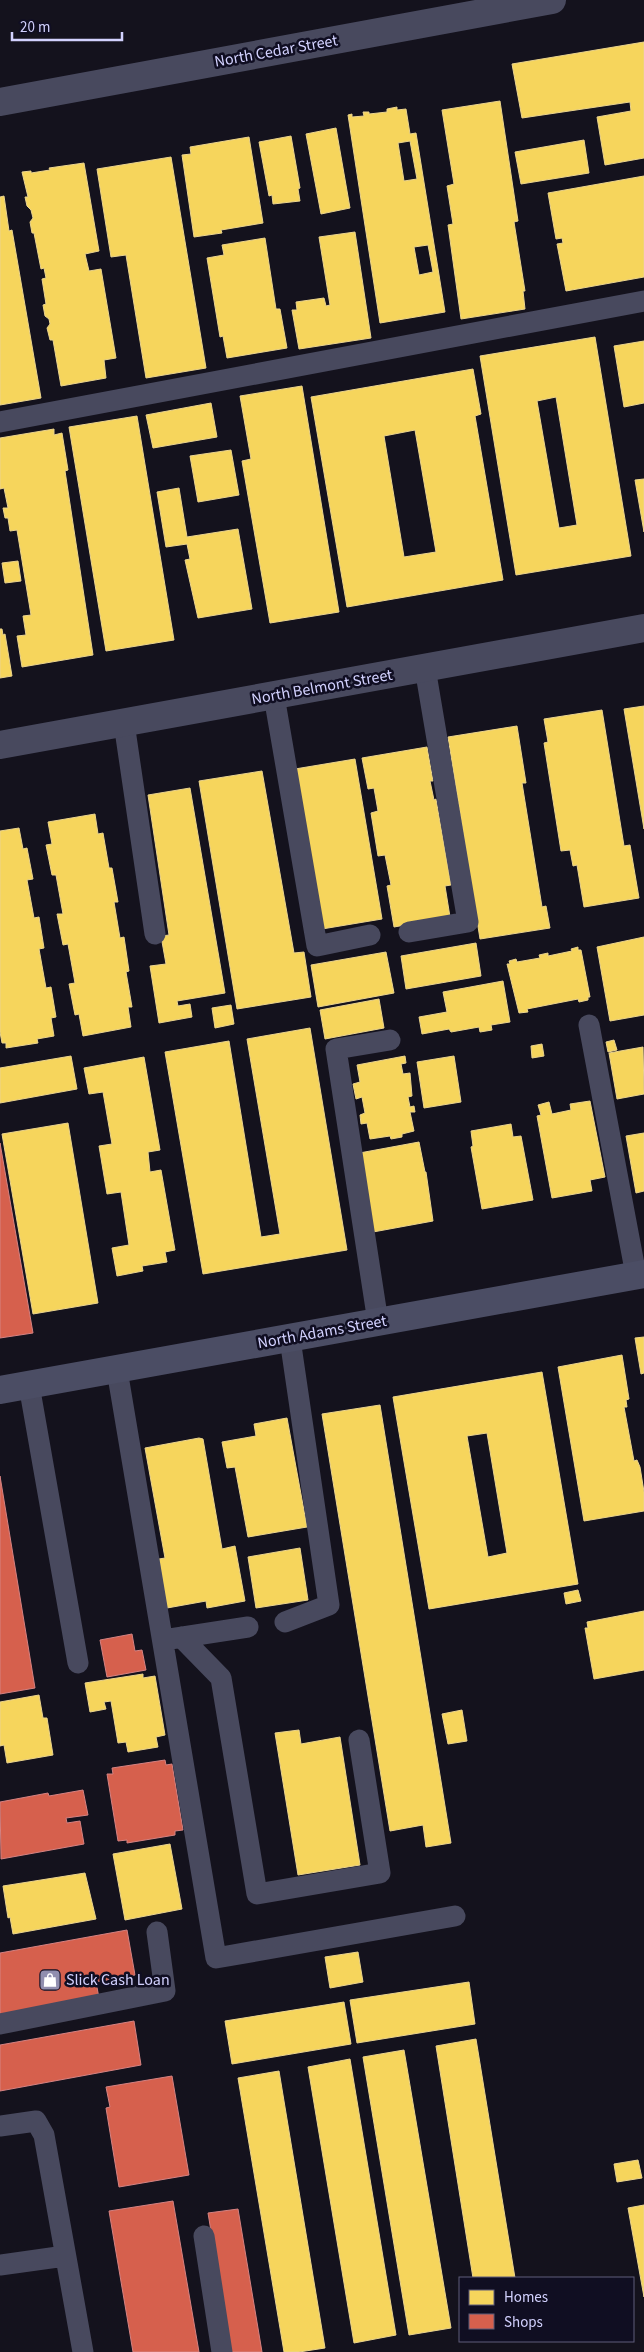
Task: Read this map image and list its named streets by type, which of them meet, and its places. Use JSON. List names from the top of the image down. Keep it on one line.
{"streets":{"street":["North Cedar Street","North Belmont Street","North Adams Street"]},"places":{"shop":["Slick Cash Loan"]},"legend":["Homes","Shops"],"scale_bar":"20 m"}
